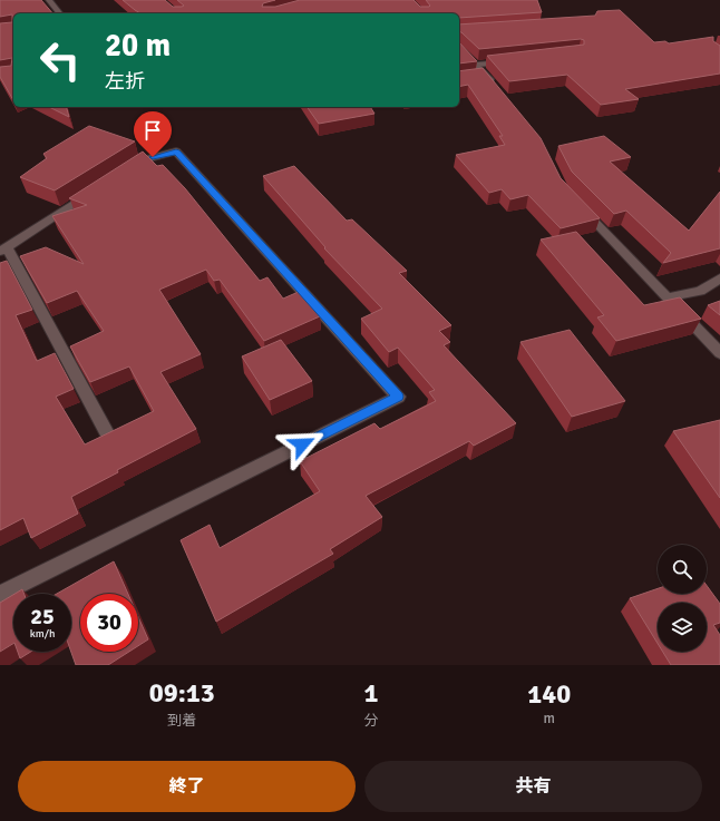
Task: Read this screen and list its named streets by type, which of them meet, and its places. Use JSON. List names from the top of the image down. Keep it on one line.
{"page":{"turn":["20 m","左折"],"speed":"25 km/h","limit":"30","eta":["09:13","到着","1","分","140","m"],"buttons":["終了","共有"]}}
